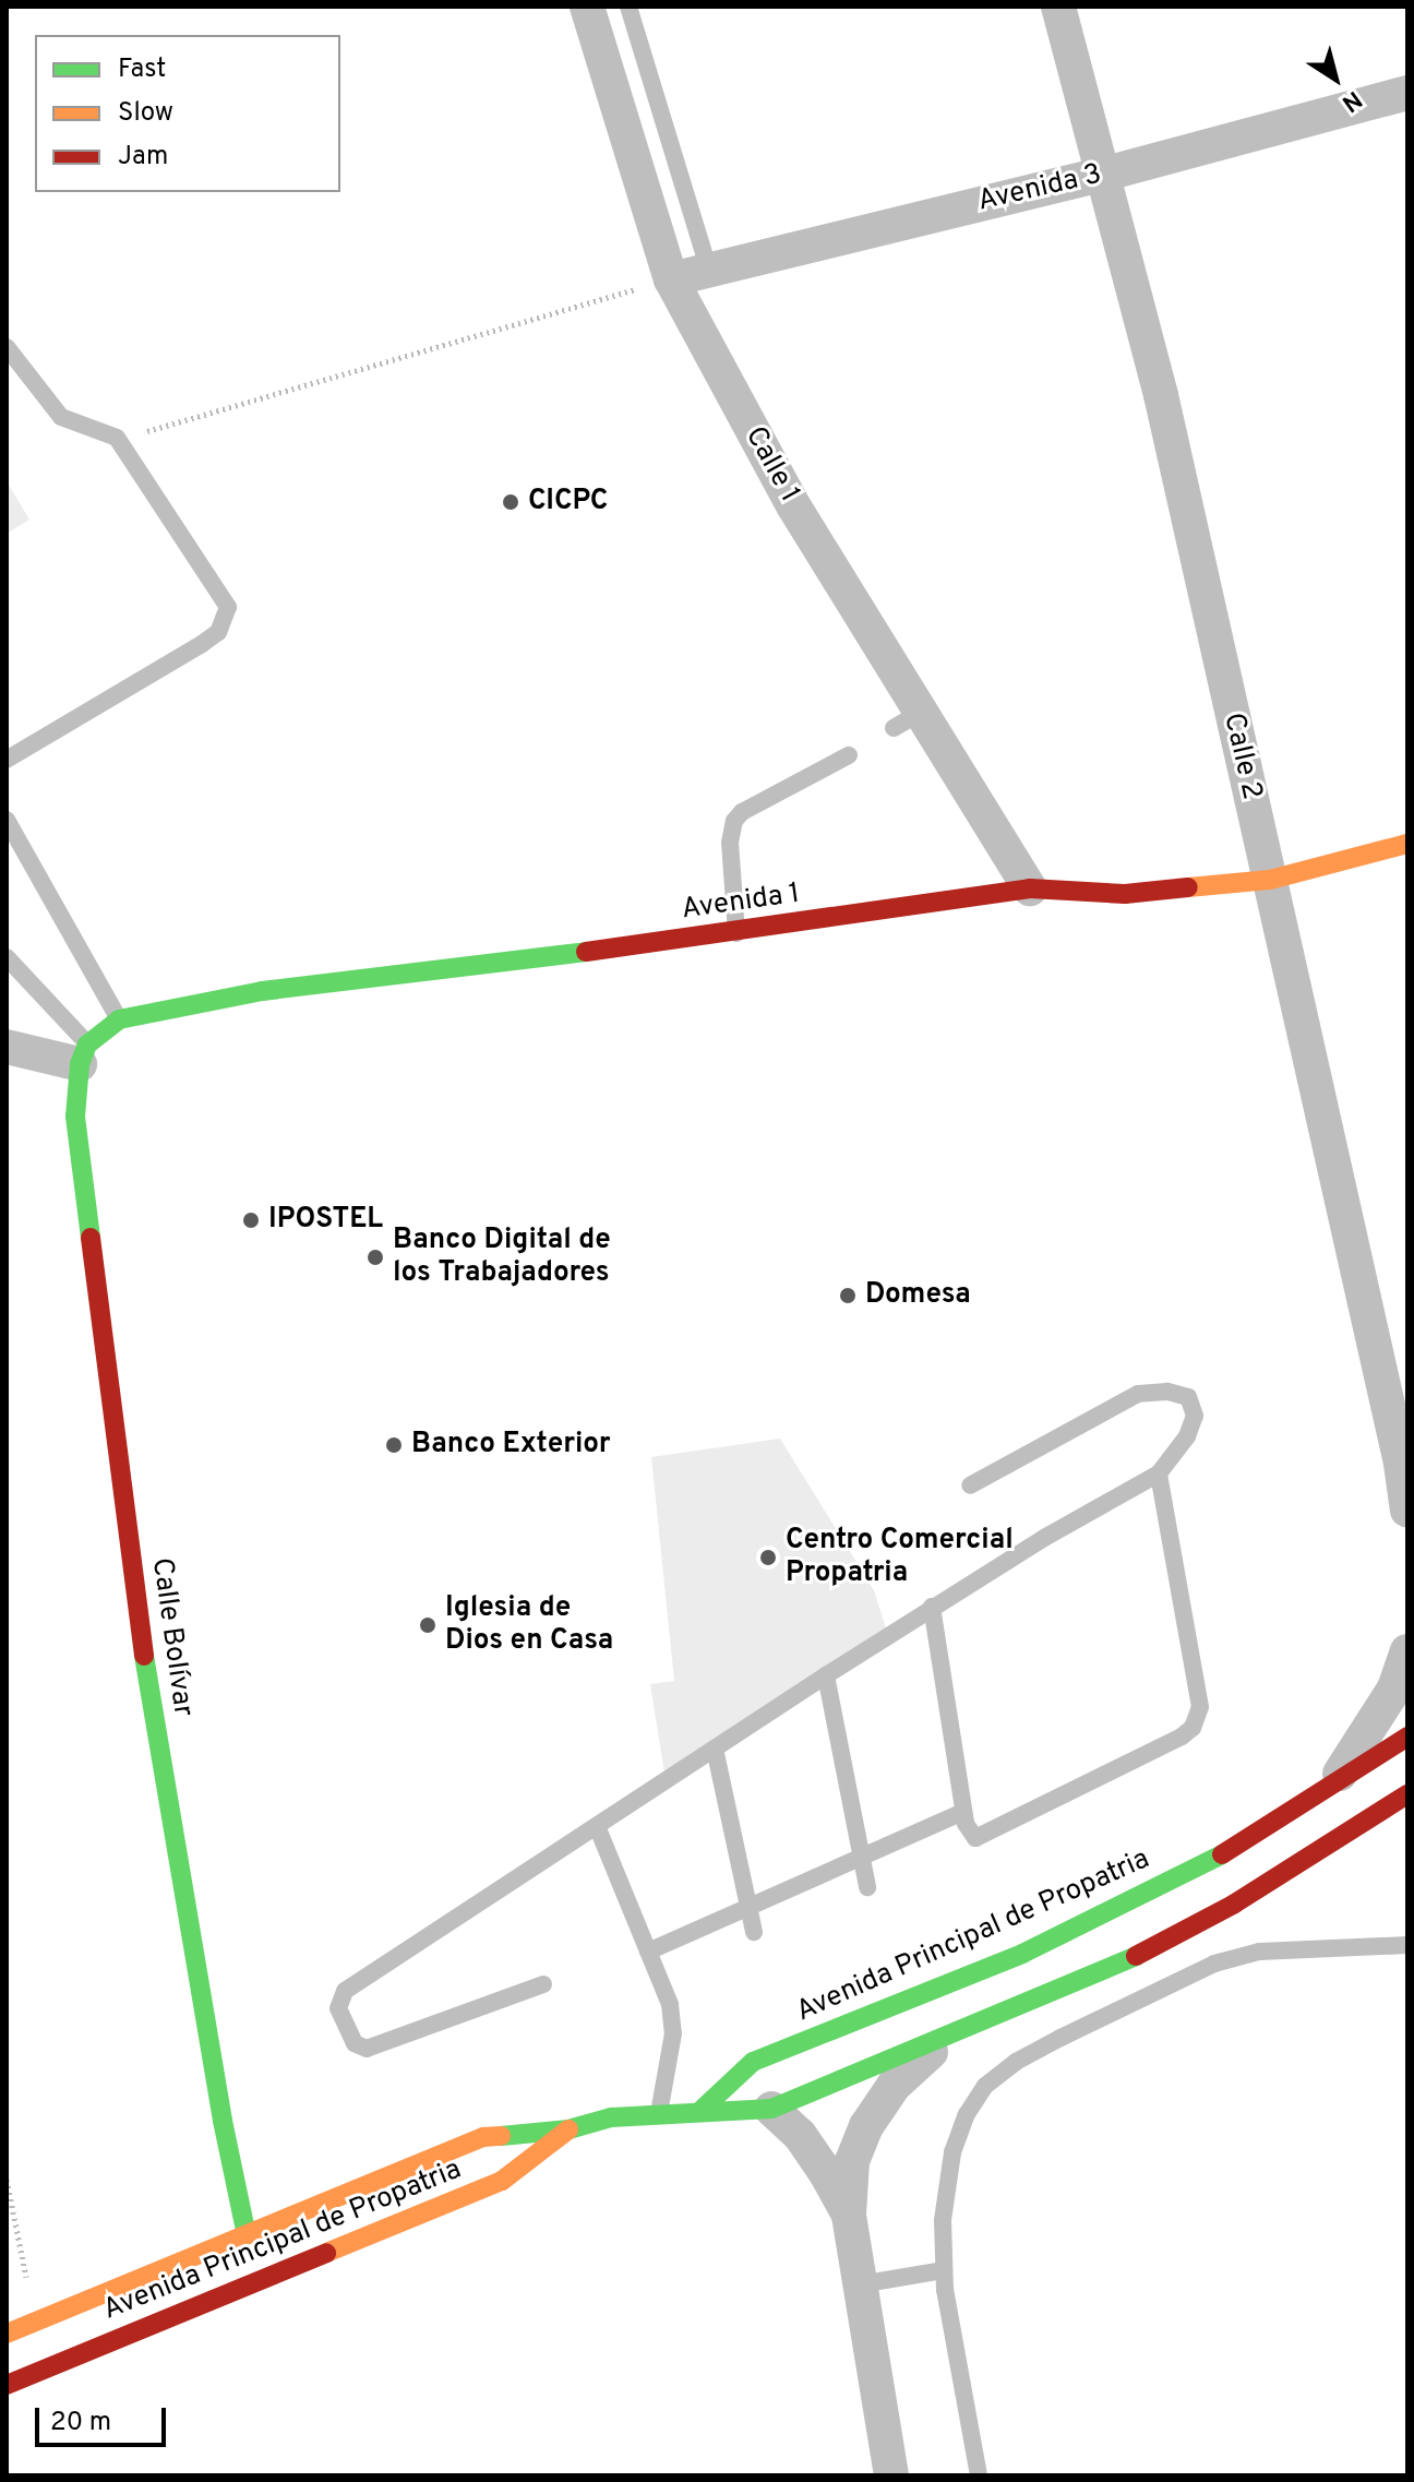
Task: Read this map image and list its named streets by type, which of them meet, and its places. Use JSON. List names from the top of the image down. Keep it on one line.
{"streets":{"main road":["Avenida 1","Calle Bolívar","Avenida Principal de Propatria"],"street":["Avenida 3","Calle 1","Calle 2"]},"crossings":[["Avenida 3","Calle 1"],["Avenida 3","Calle 2"],["Calle 1","Avenida 1"],["Calle 2","Avenida 1"],["Avenida 1","Calle Bolívar"],["Calle Bolívar","Avenida Principal de Propatria"]],"places":["CICPC","IPOSTEL","Banco Digital de los Trabajadores","Domesa","Banco Exterior","Centro Comercial Propatria","Iglesia de Dios en Casa"],"legend":["Fast","Slow","Jam"],"scale_bar":"20 m","north":"bottom right"}
